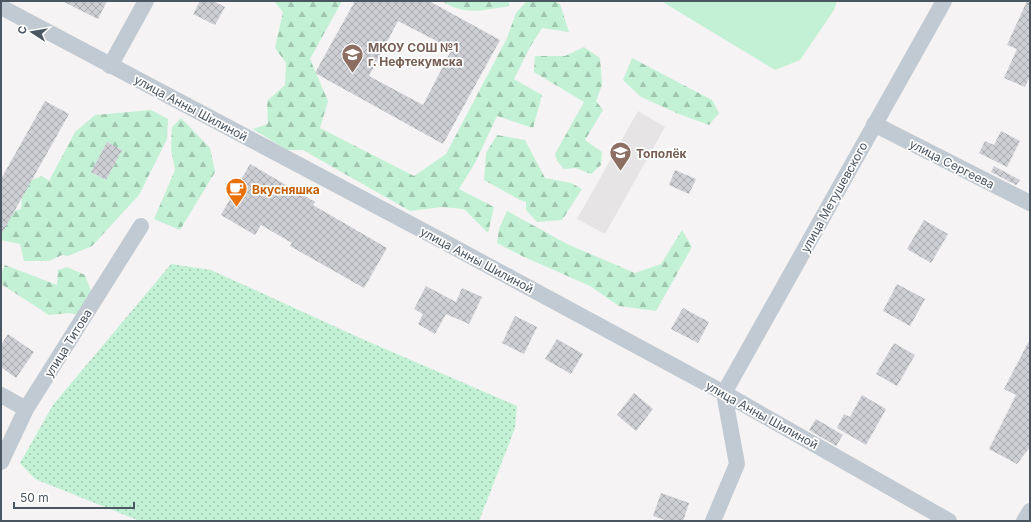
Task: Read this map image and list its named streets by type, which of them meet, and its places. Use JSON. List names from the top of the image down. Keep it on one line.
{"streets":{"street":["улица Анны Шилиной","улица Сергеева","улица Метушевского","улица Титова"]},"crossings":[["улица Анны Шилиной","улица Метушевского"],["улица Сергеева","улица Метушевского"]],"places":{"school or university":["МКОУ СОШ №1 г. Нефтекумска","Тополёк"],"cafe":["Вкусняшка"]},"scale_bar":"50 m","north":"left"}
